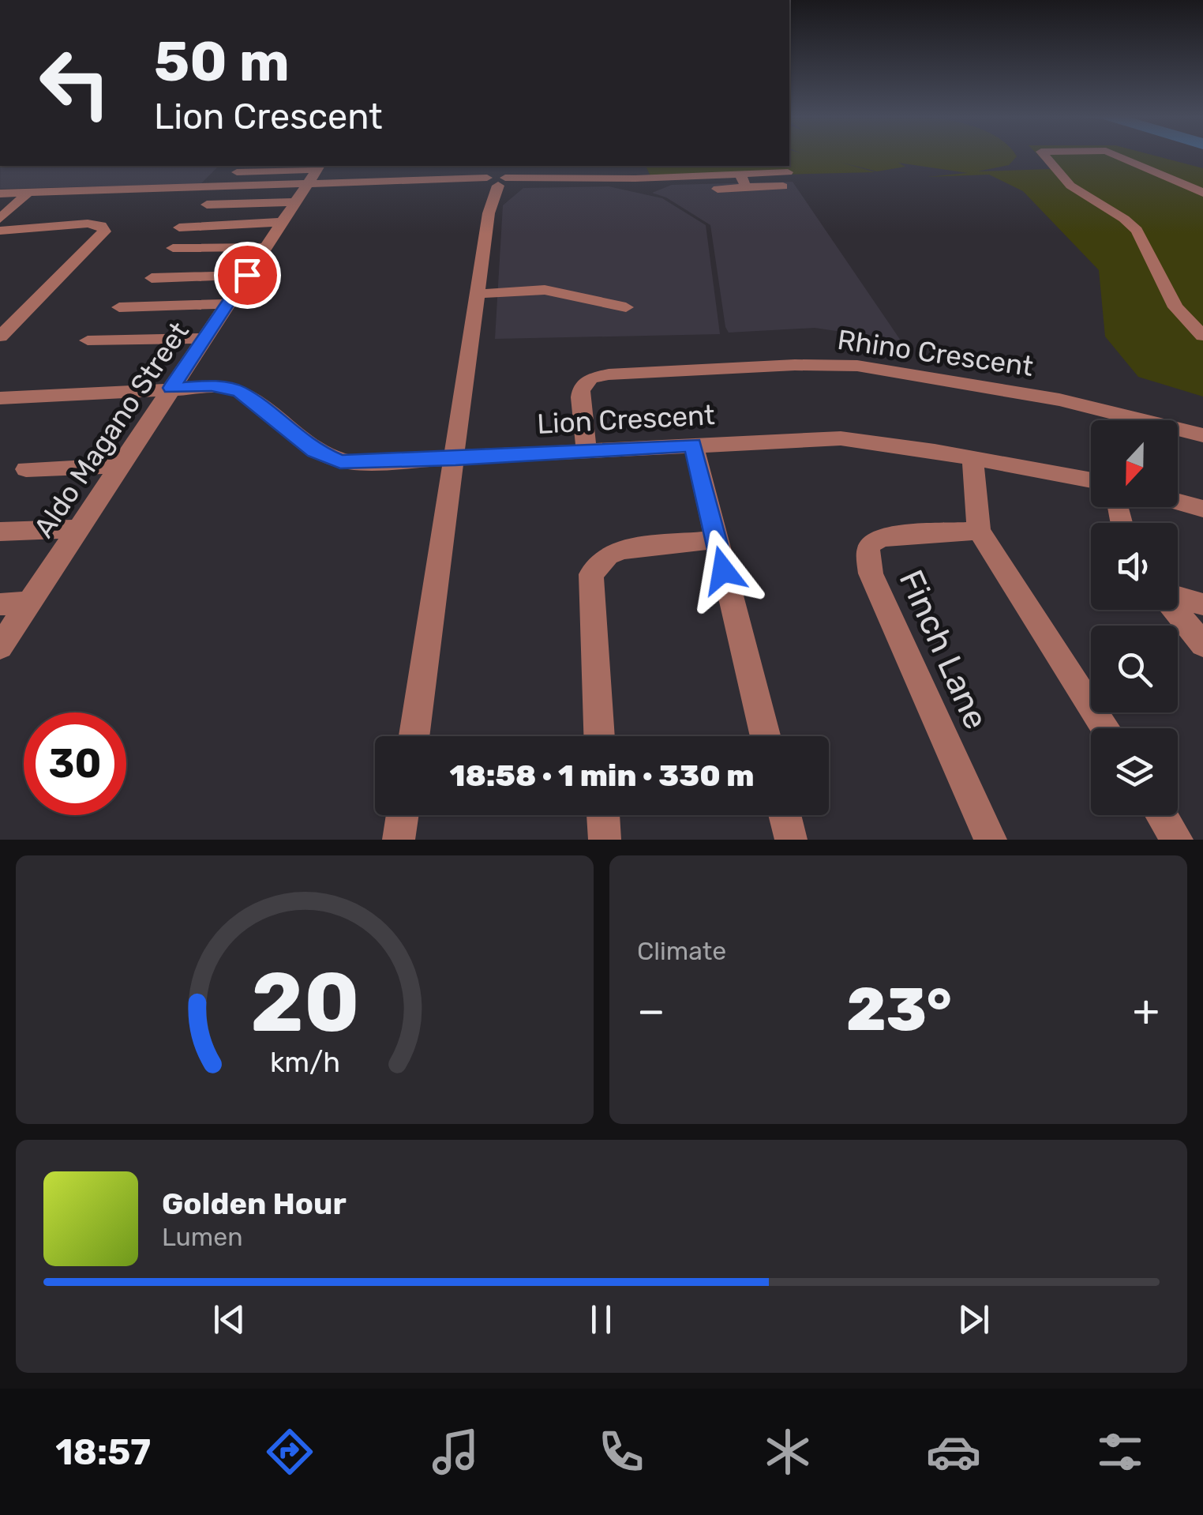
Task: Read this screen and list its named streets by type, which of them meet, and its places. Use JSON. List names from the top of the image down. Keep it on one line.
{"streets":{"street":["Rhino Crescent","Lion Crescent","Aldo Magano Street","Finch Lane"]},"crossings":[["Rhino Crescent","Lion Crescent"],["Lion Crescent","Aldo Magano Street"]],"north":"bottom","page":{"turn":["50 m","Lion Crescent"],"limit":"30","trip":"18:58 · 1 min · 330 m","tile":"Climate","heat":["−","23°","+"],"song":["Golden Hour","Lumen"],"tabs":"18:57","gauge":["20","km/h"]}}
